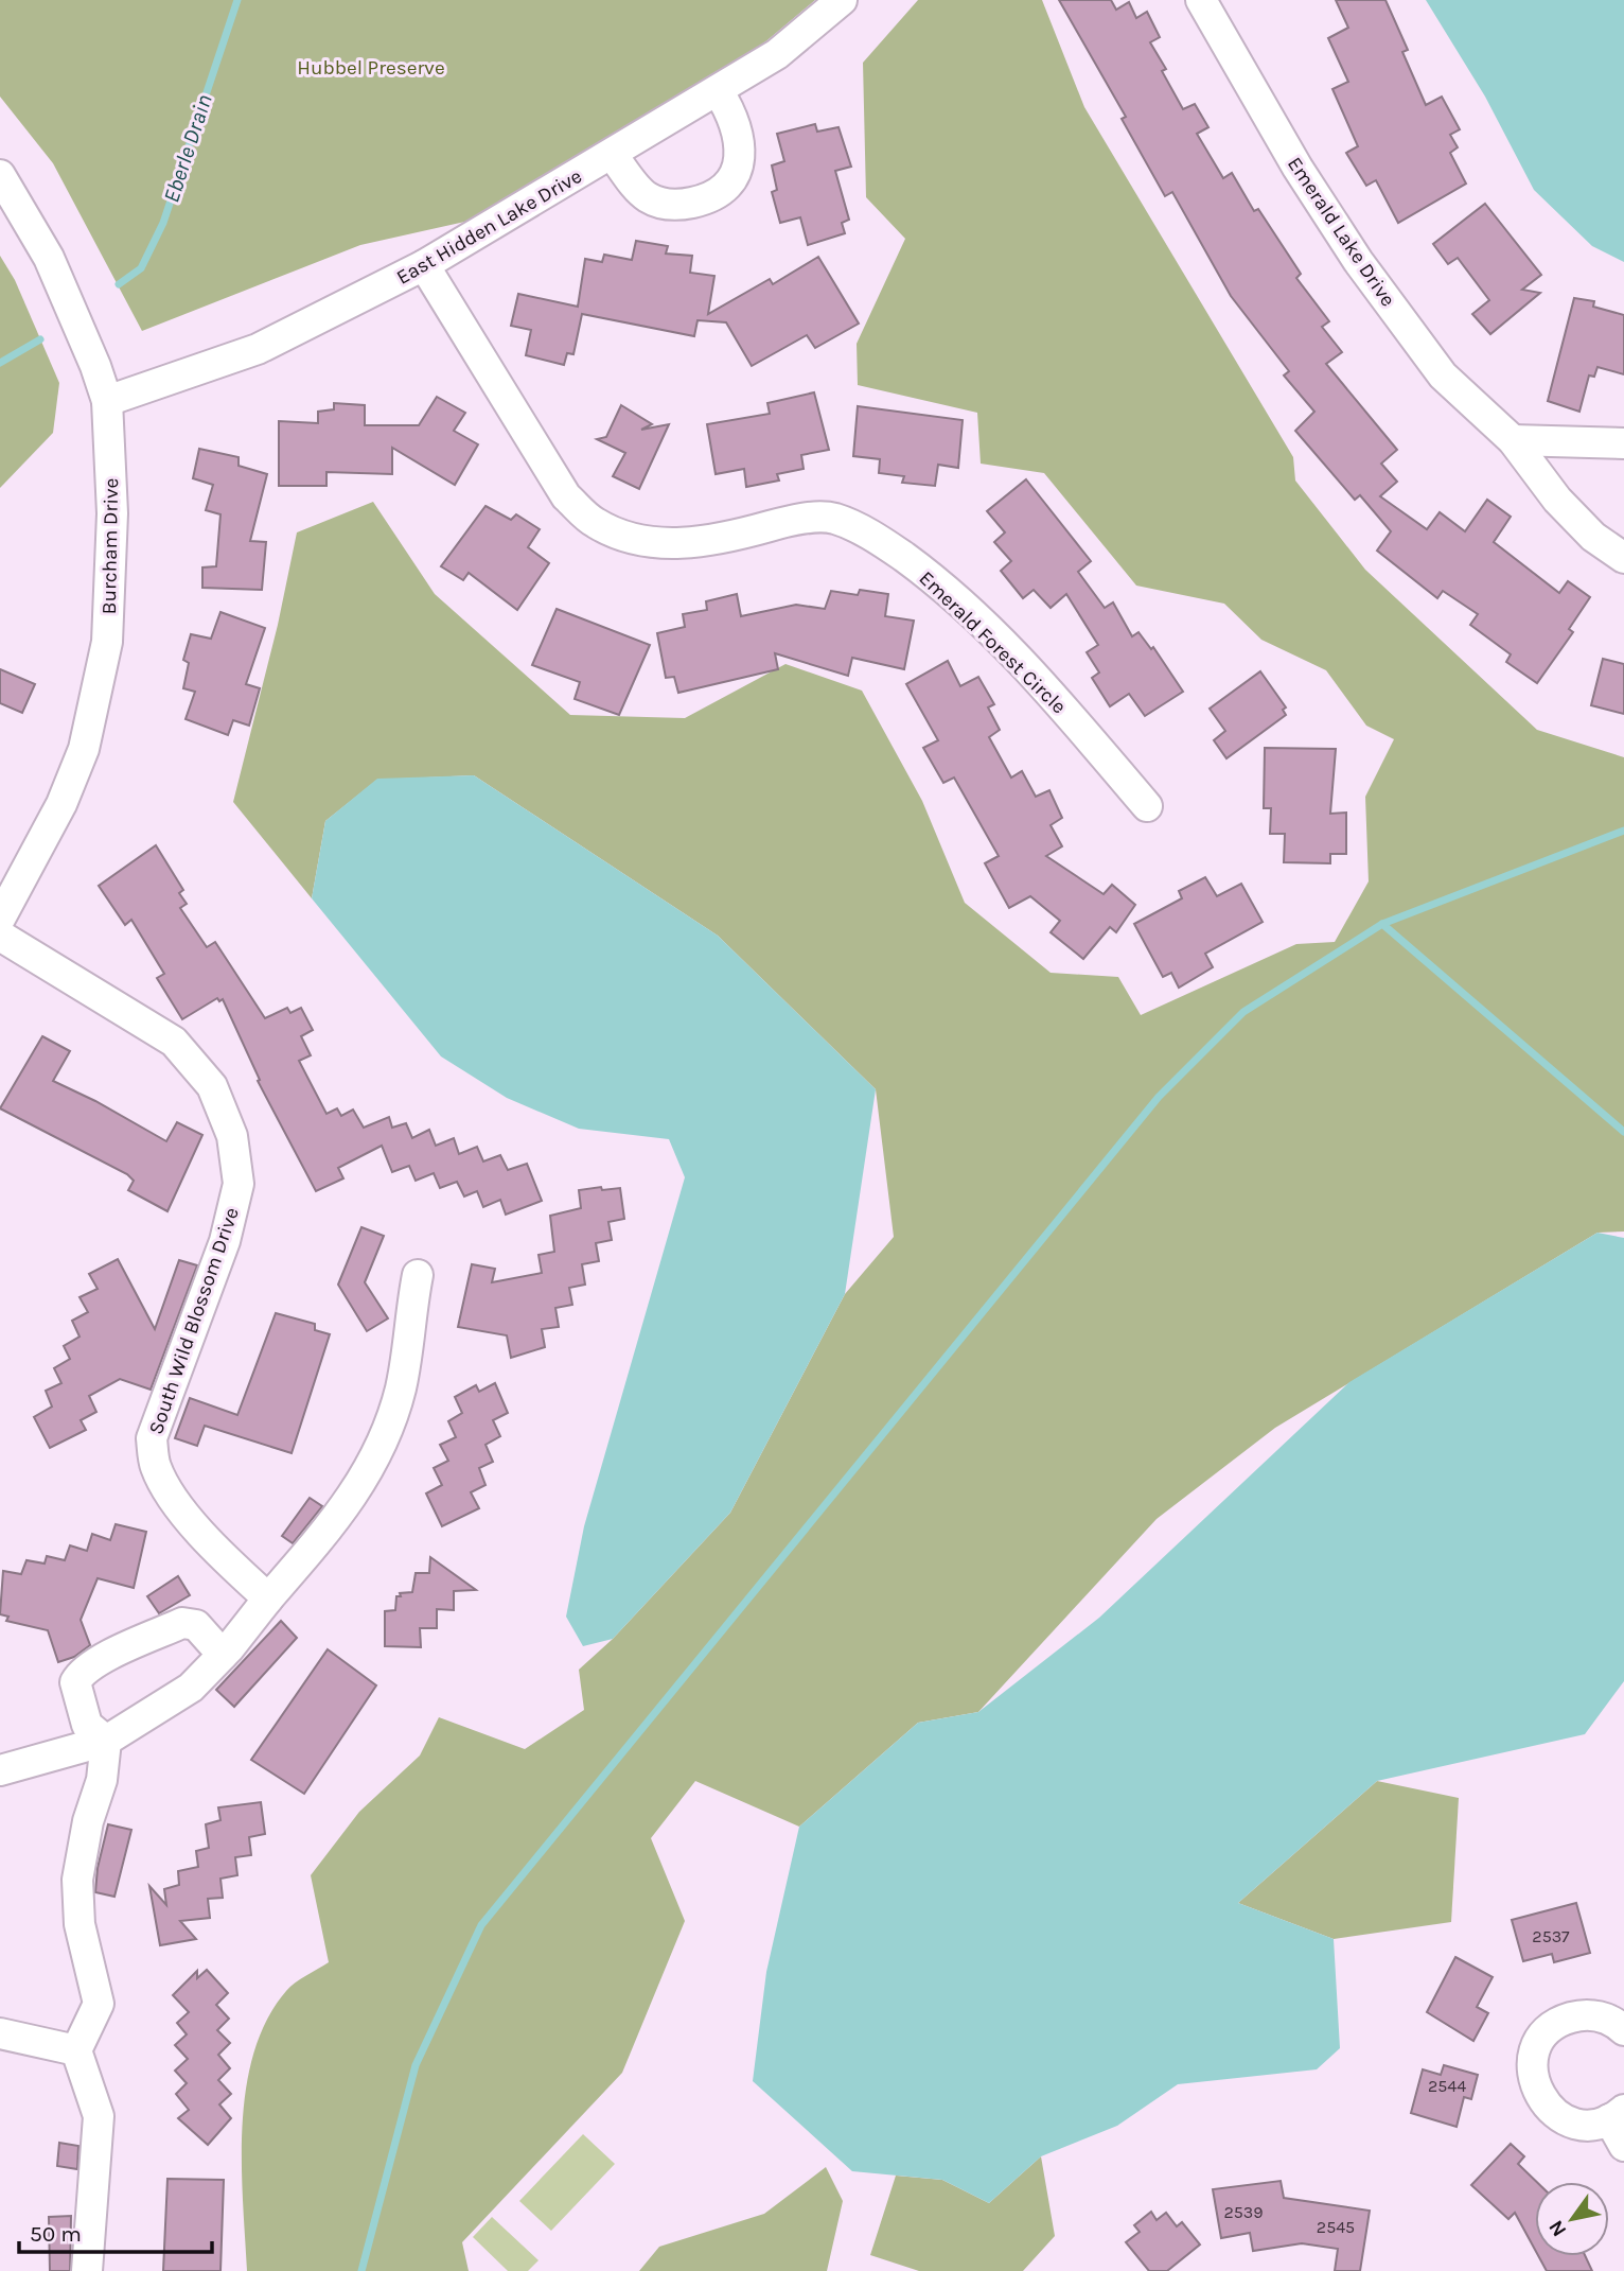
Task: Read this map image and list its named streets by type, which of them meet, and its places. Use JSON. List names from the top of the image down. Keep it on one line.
{"streets":{"street":["East Hidden Lake Drive","Emerald Lake Drive","Burcham Drive","Emerald Forest Circle","South Wild Blossom Drive"]},"crossings":[["East Hidden Lake Drive","Burcham Drive"],["East Hidden Lake Drive","Emerald Forest Circle"]],"water":["Eberle Drain"],"parks":["Hubbel Preserve"],"house_numbers":["2537","2544","2539","2545"],"scale_bar":"50 m","north":"bottom left"}
